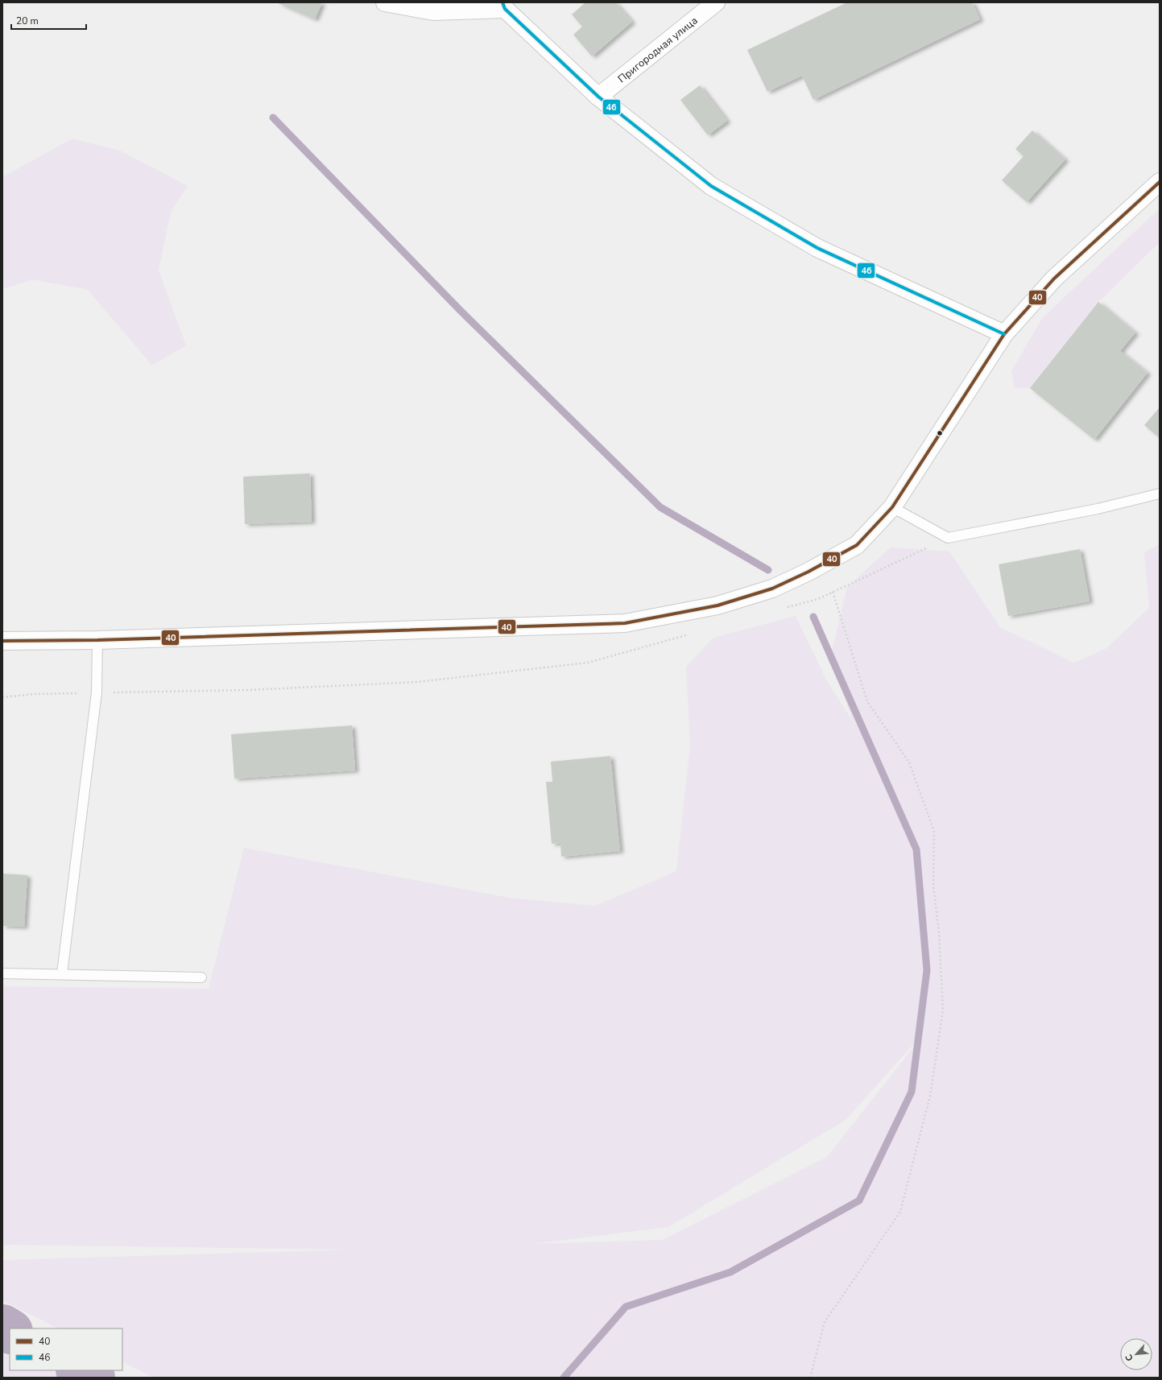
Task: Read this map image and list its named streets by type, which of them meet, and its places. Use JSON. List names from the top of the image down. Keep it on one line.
{"streets":{"street":["Пригородная улица"]},"lines":["transit line 46","transit line 40"],"legend":["40","46"],"scale_bar":"20 m","north":"bottom left"}
